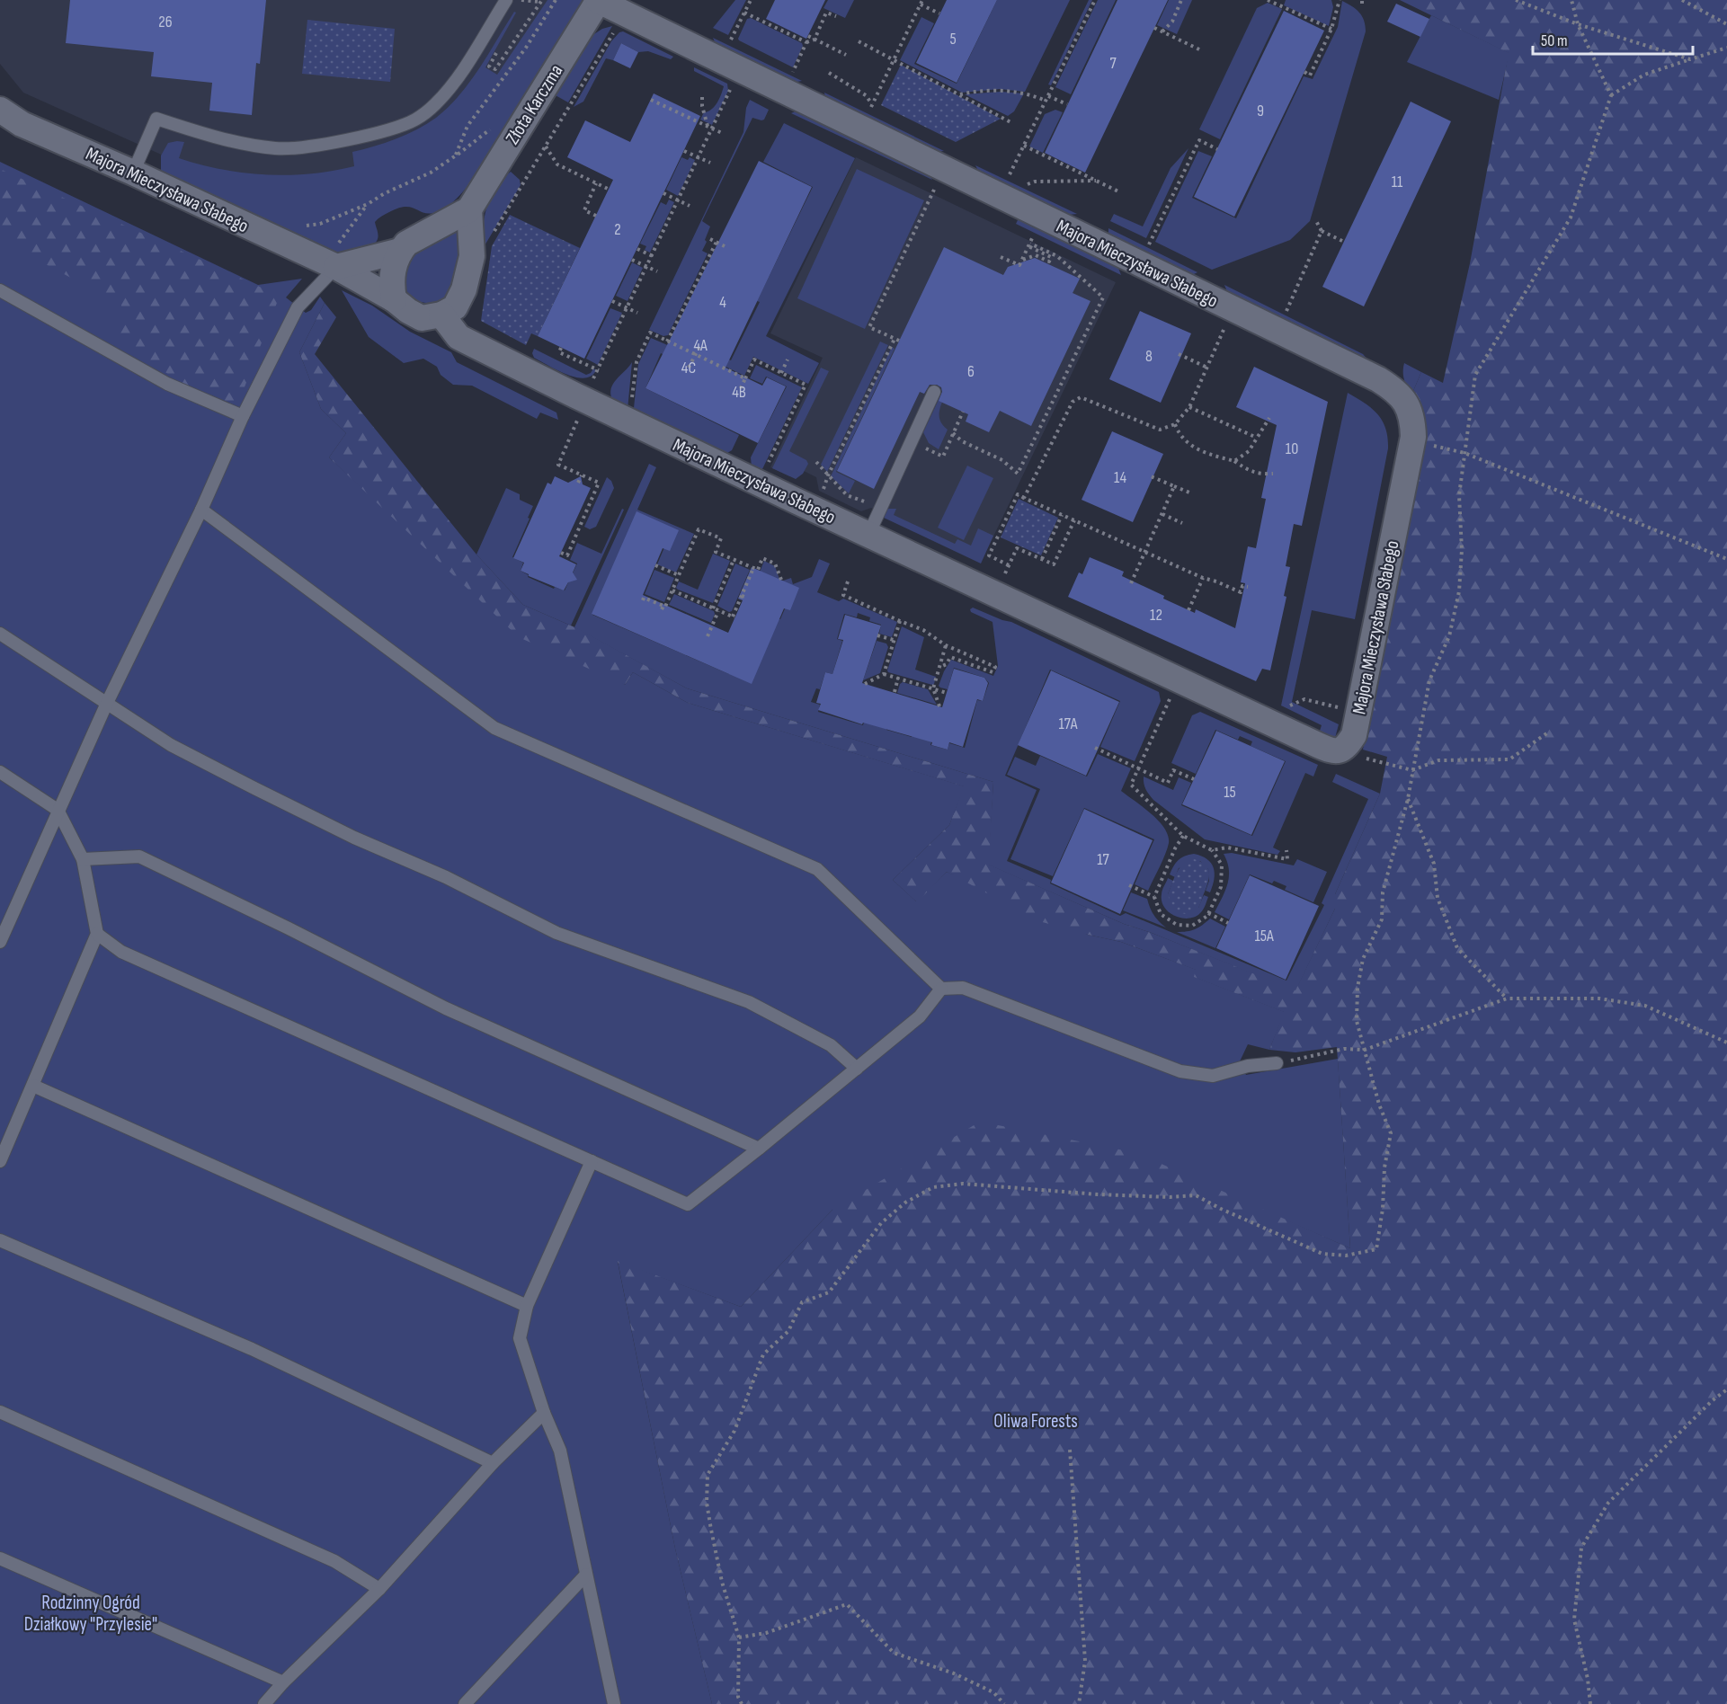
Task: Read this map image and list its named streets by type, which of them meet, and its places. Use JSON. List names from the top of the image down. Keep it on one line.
{"streets":{"street":["Złota Karczma","Majora Mieczysława Słabego"]},"crossings":[["Złota Karczma","Majora Mieczysława Słabego"]],"parks":["Oliwa Forests","Rodzinny Ogród Działkowy \"Przylesie\""],"house_numbers":["26","5","7","9","11","2","4","4A","8","4C","6","4B","10","14","12","17A","15","17","15A"],"scale_bar":"50 m"}
